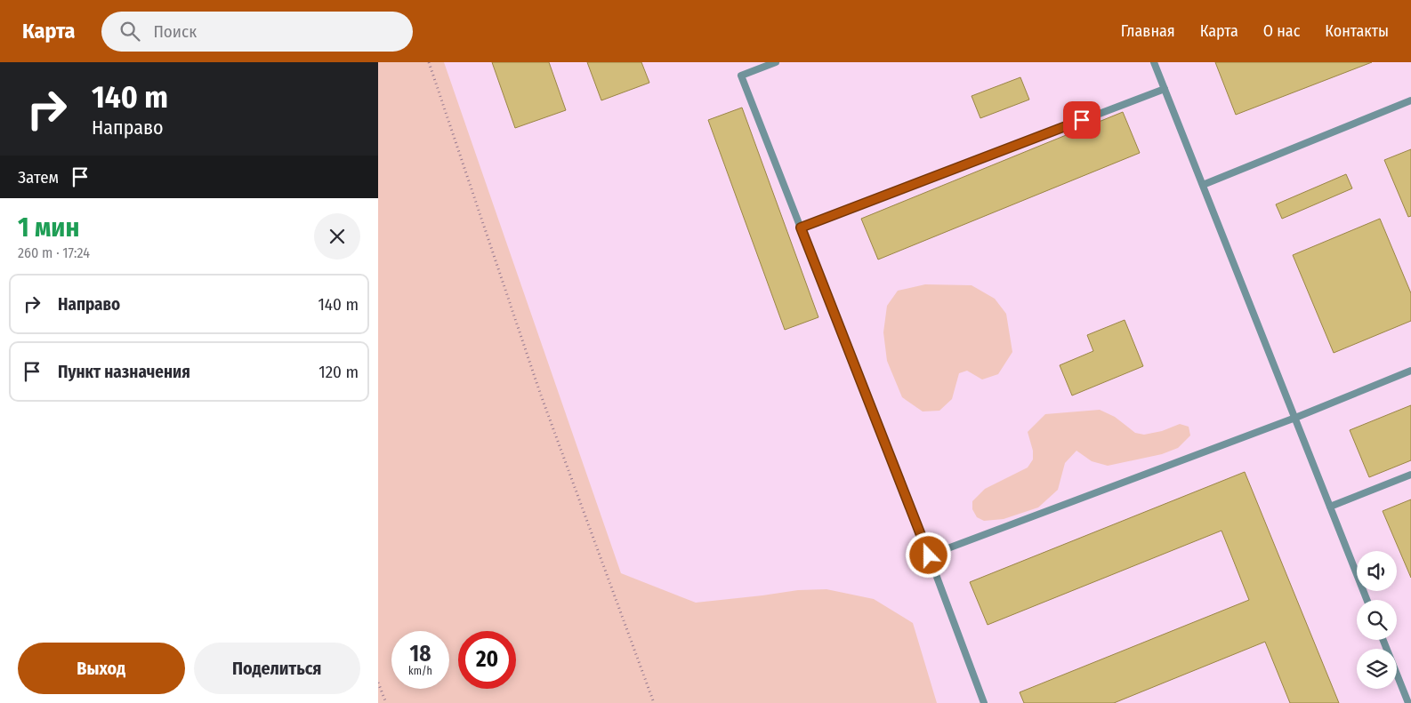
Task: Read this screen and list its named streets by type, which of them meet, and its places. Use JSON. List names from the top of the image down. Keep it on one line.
{"page":{"header":"Карта","search":"Поиск","nav":["Главная","Карта","О нас","Контакты"],"turn":["140 m","Направо"],"then":"Затем","heading":["1 мин","260 m · 17:24"],"list":[{"name":"Направо","value":"140 m"},{"name":"Пункт назначения","value":"120 m"}],"speed":"18 km/h","limit":"20","buttons":["Выход","Поделиться"]}}
